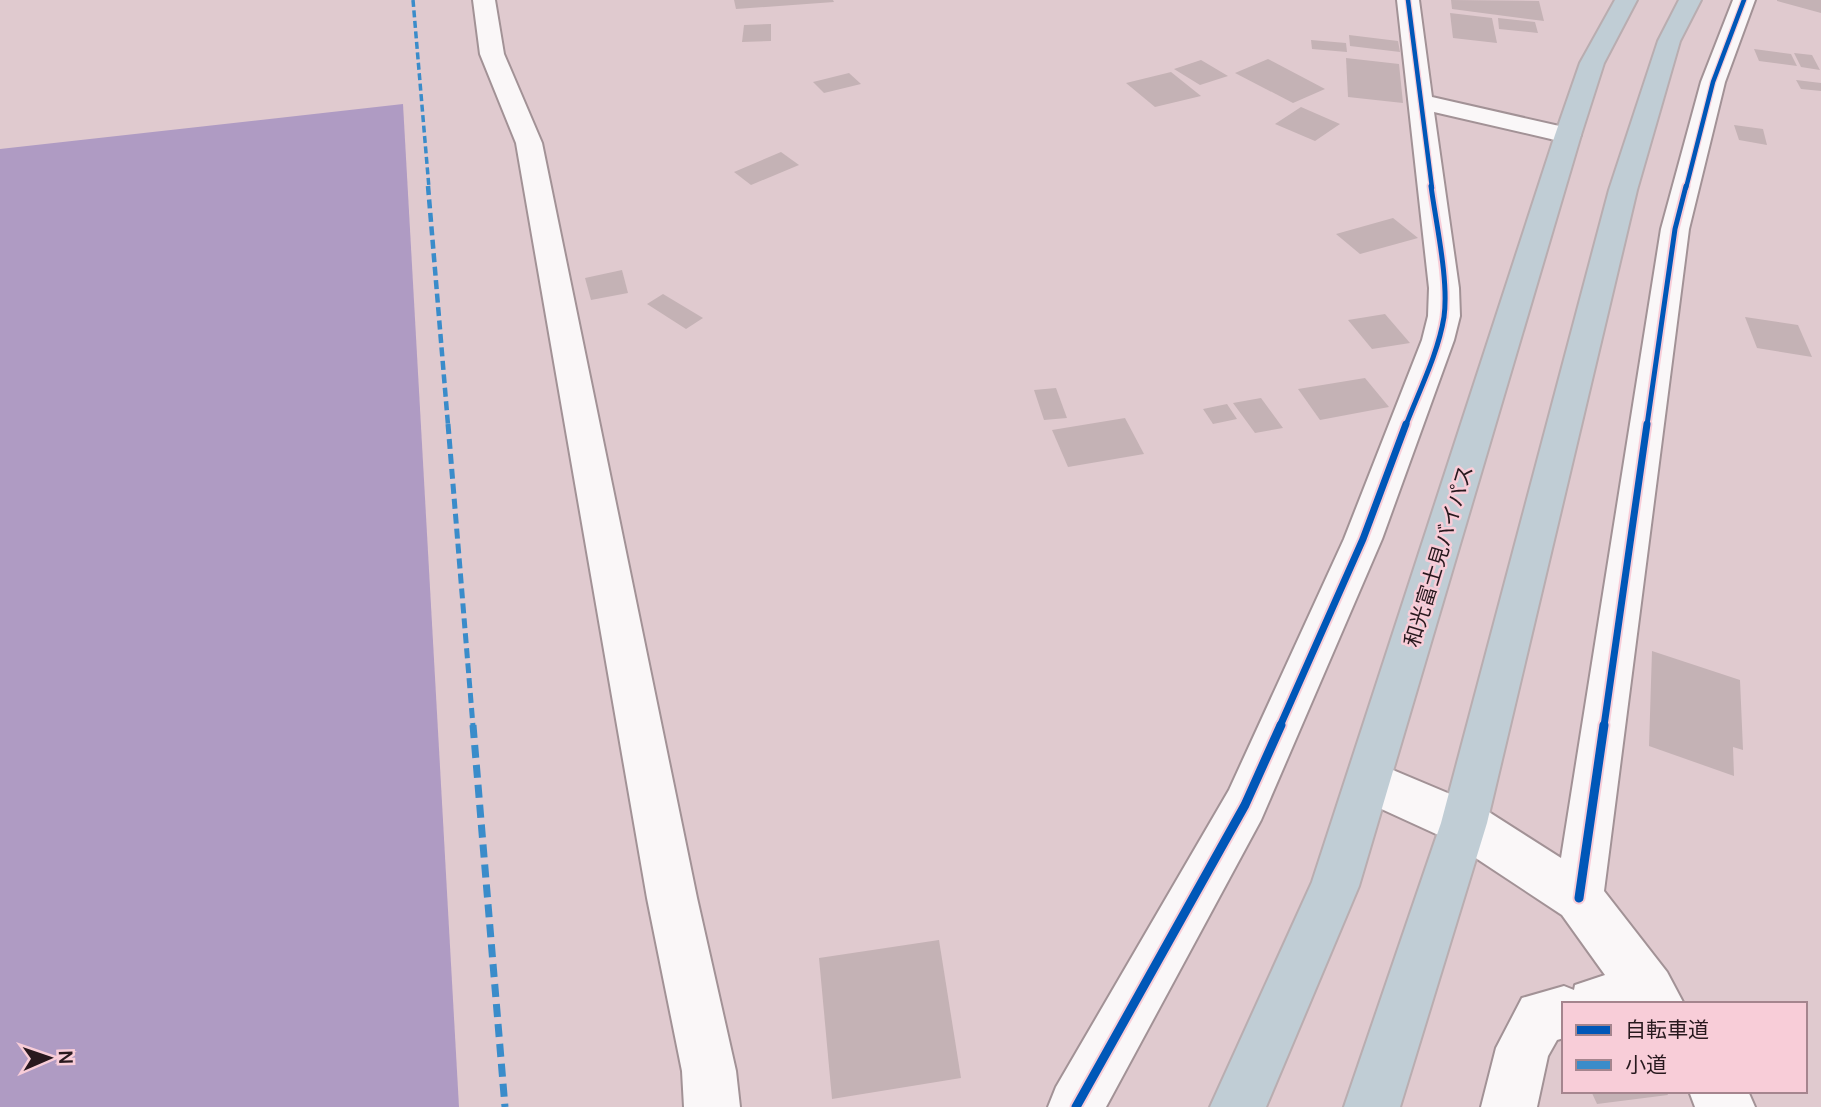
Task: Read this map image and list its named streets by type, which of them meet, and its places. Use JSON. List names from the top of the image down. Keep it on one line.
{"streets":{"highway":["和光富士見バイパス"]},"legend":["自転車道","小道"],"north":"right"}
